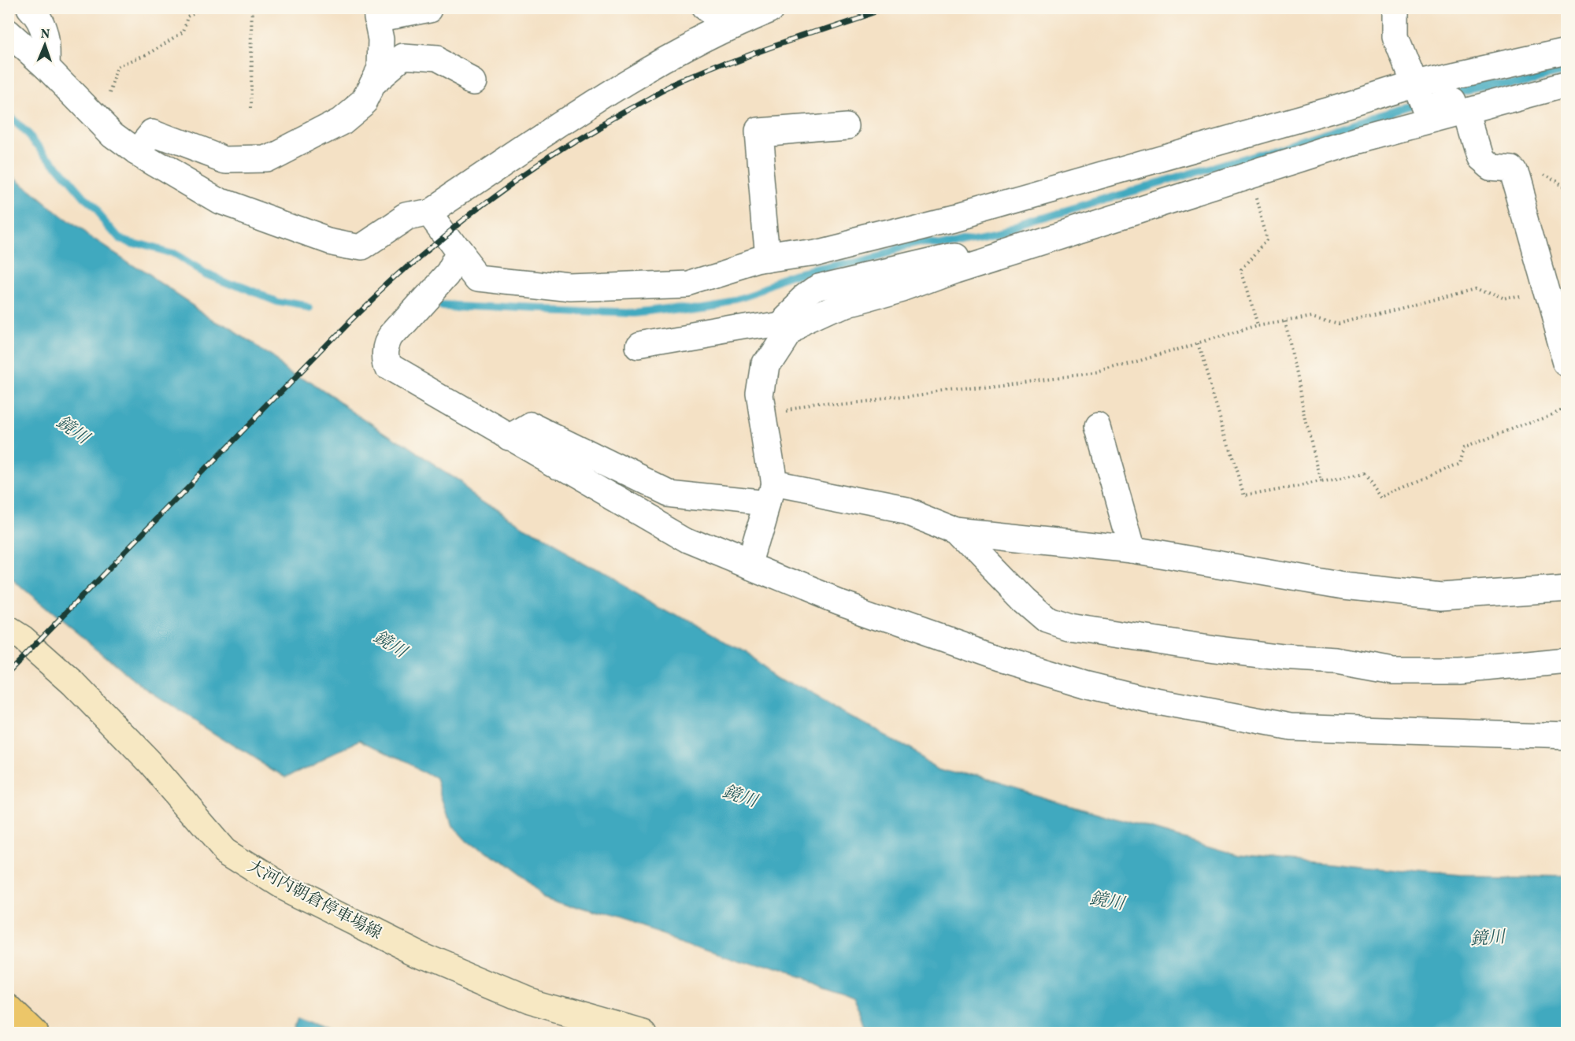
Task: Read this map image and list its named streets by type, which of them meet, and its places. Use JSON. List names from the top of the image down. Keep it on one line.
{"streets":{"main road":["大河内朝倉停車場線"]},"water":["鏡川"],"north":"top"}
